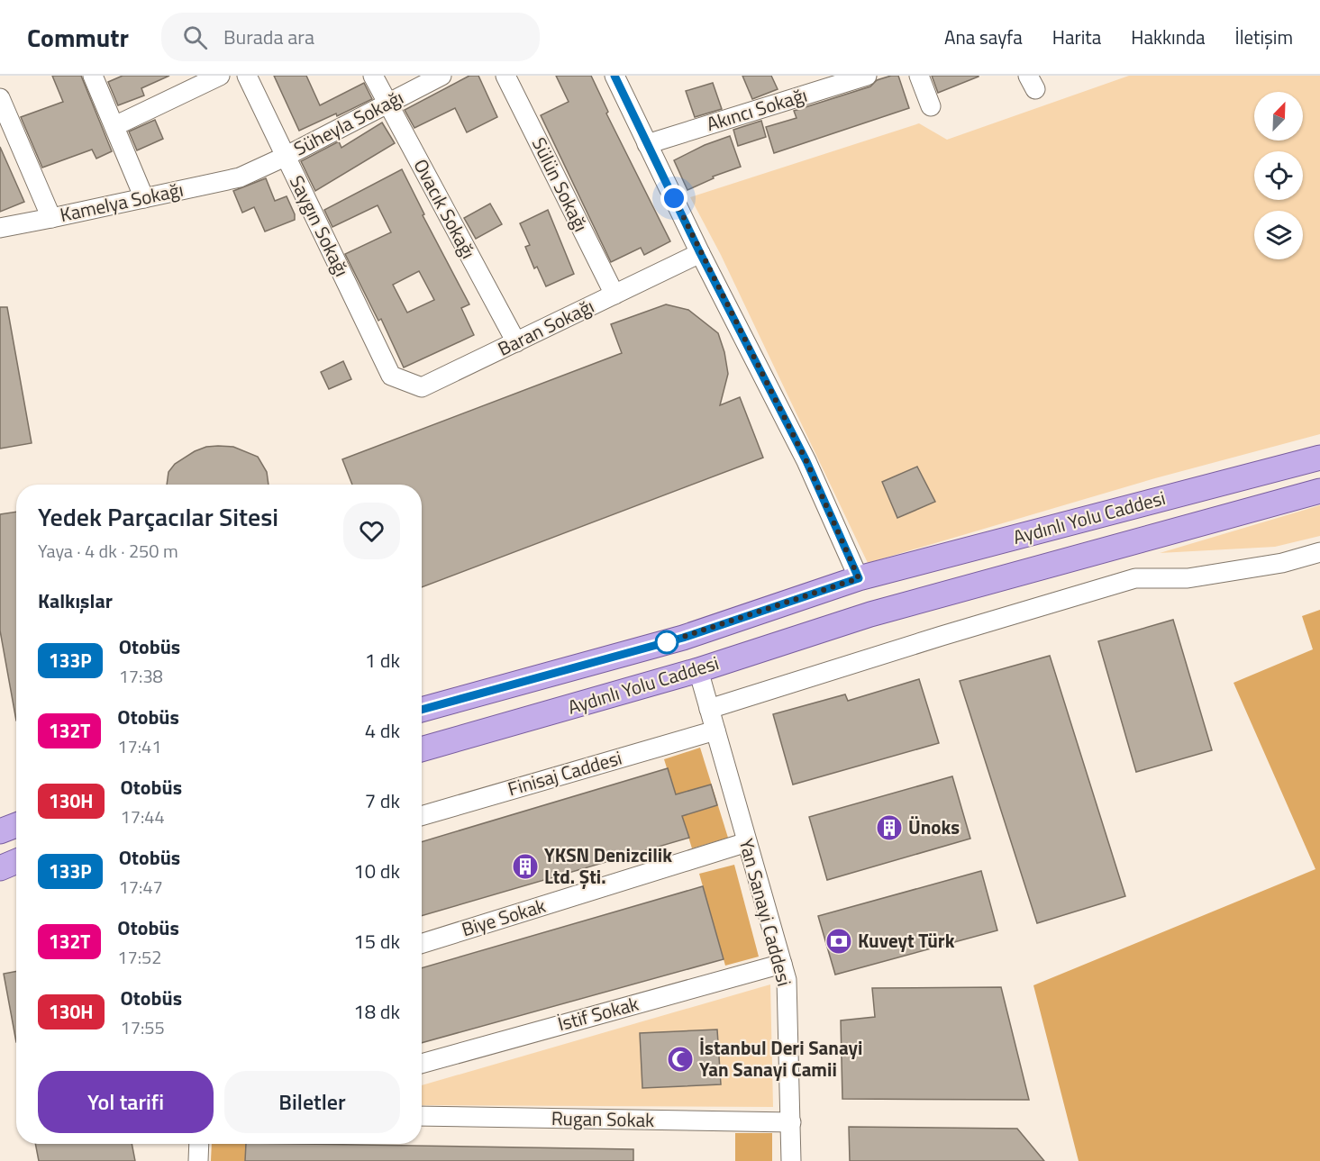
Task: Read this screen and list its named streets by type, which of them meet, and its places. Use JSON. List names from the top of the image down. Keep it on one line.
{"streets":{"main road":["Aydınlı Yolu Caddesi"],"street":["Akıncı Sokağı","Süheyla Sokağı","Sülün Sokağı","Kamelya Sokağı","Ovacık Sokağı","Saygın Sokağı","Baran Sokağı","Finisaj Caddesi","Yan Sanayi Caddesi","Biye Sokak","İstif Sokak","Rugan Sokak"]},"crossings":[["Süheyla Sokağı","Kamelya Sokağı"],["Süheyla Sokağı","Ovacık Sokağı"],["Süheyla Sokağı","Saygın Sokağı"],["Sülün Sokağı","Baran Sokağı"],["Kamelya Sokağı","Saygın Sokağı"],["Ovacık Sokağı","Baran Sokağı"],["Saygın Sokağı","Baran Sokağı"],["Aydınlı Yolu Caddesi","Yan Sanayi Caddesi"],["Finisaj Caddesi","Yan Sanayi Caddesi"],["Yan Sanayi Caddesi","Biye Sokak"],["Yan Sanayi Caddesi","İstif Sokak"],["Yan Sanayi Caddesi","Rugan Sokak"]],"places":{"building":["Ünoks","YKSN Denizcilik Ltd. Şti."],"bank":["Kuveyt Türk"],"mosque":["İstanbul Deri Sanayi Yan Sanayi Camii"]},"lines":["bus line 133P"],"north":"top right","page":{"header":"Commutr","search":"Burada ara","nav":["Ana sayfa","Harita","Hakkında","İletişim"],"heading":[["Yedek Parçacılar Sitesi","Yaya · 4 dk · 250 m"],"Kalkışlar"],"list":[{"mark":"133P","name":"Otobüs","note":"17:38","value":"1 dk"},{"mark":"132T","name":"Otobüs","note":"17:41","value":"4 dk"},{"mark":"130H","name":"Otobüs","note":"17:44","value":"7 dk"},{"mark":"133P","name":"Otobüs","note":"17:47","value":"10 dk"},{"mark":"132T","name":"Otobüs","note":"17:52","value":"15 dk"},{"mark":"130H","name":"Otobüs","note":"17:55","value":"18 dk"}],"buttons":["Yol tarifi","Biletler"]}}
